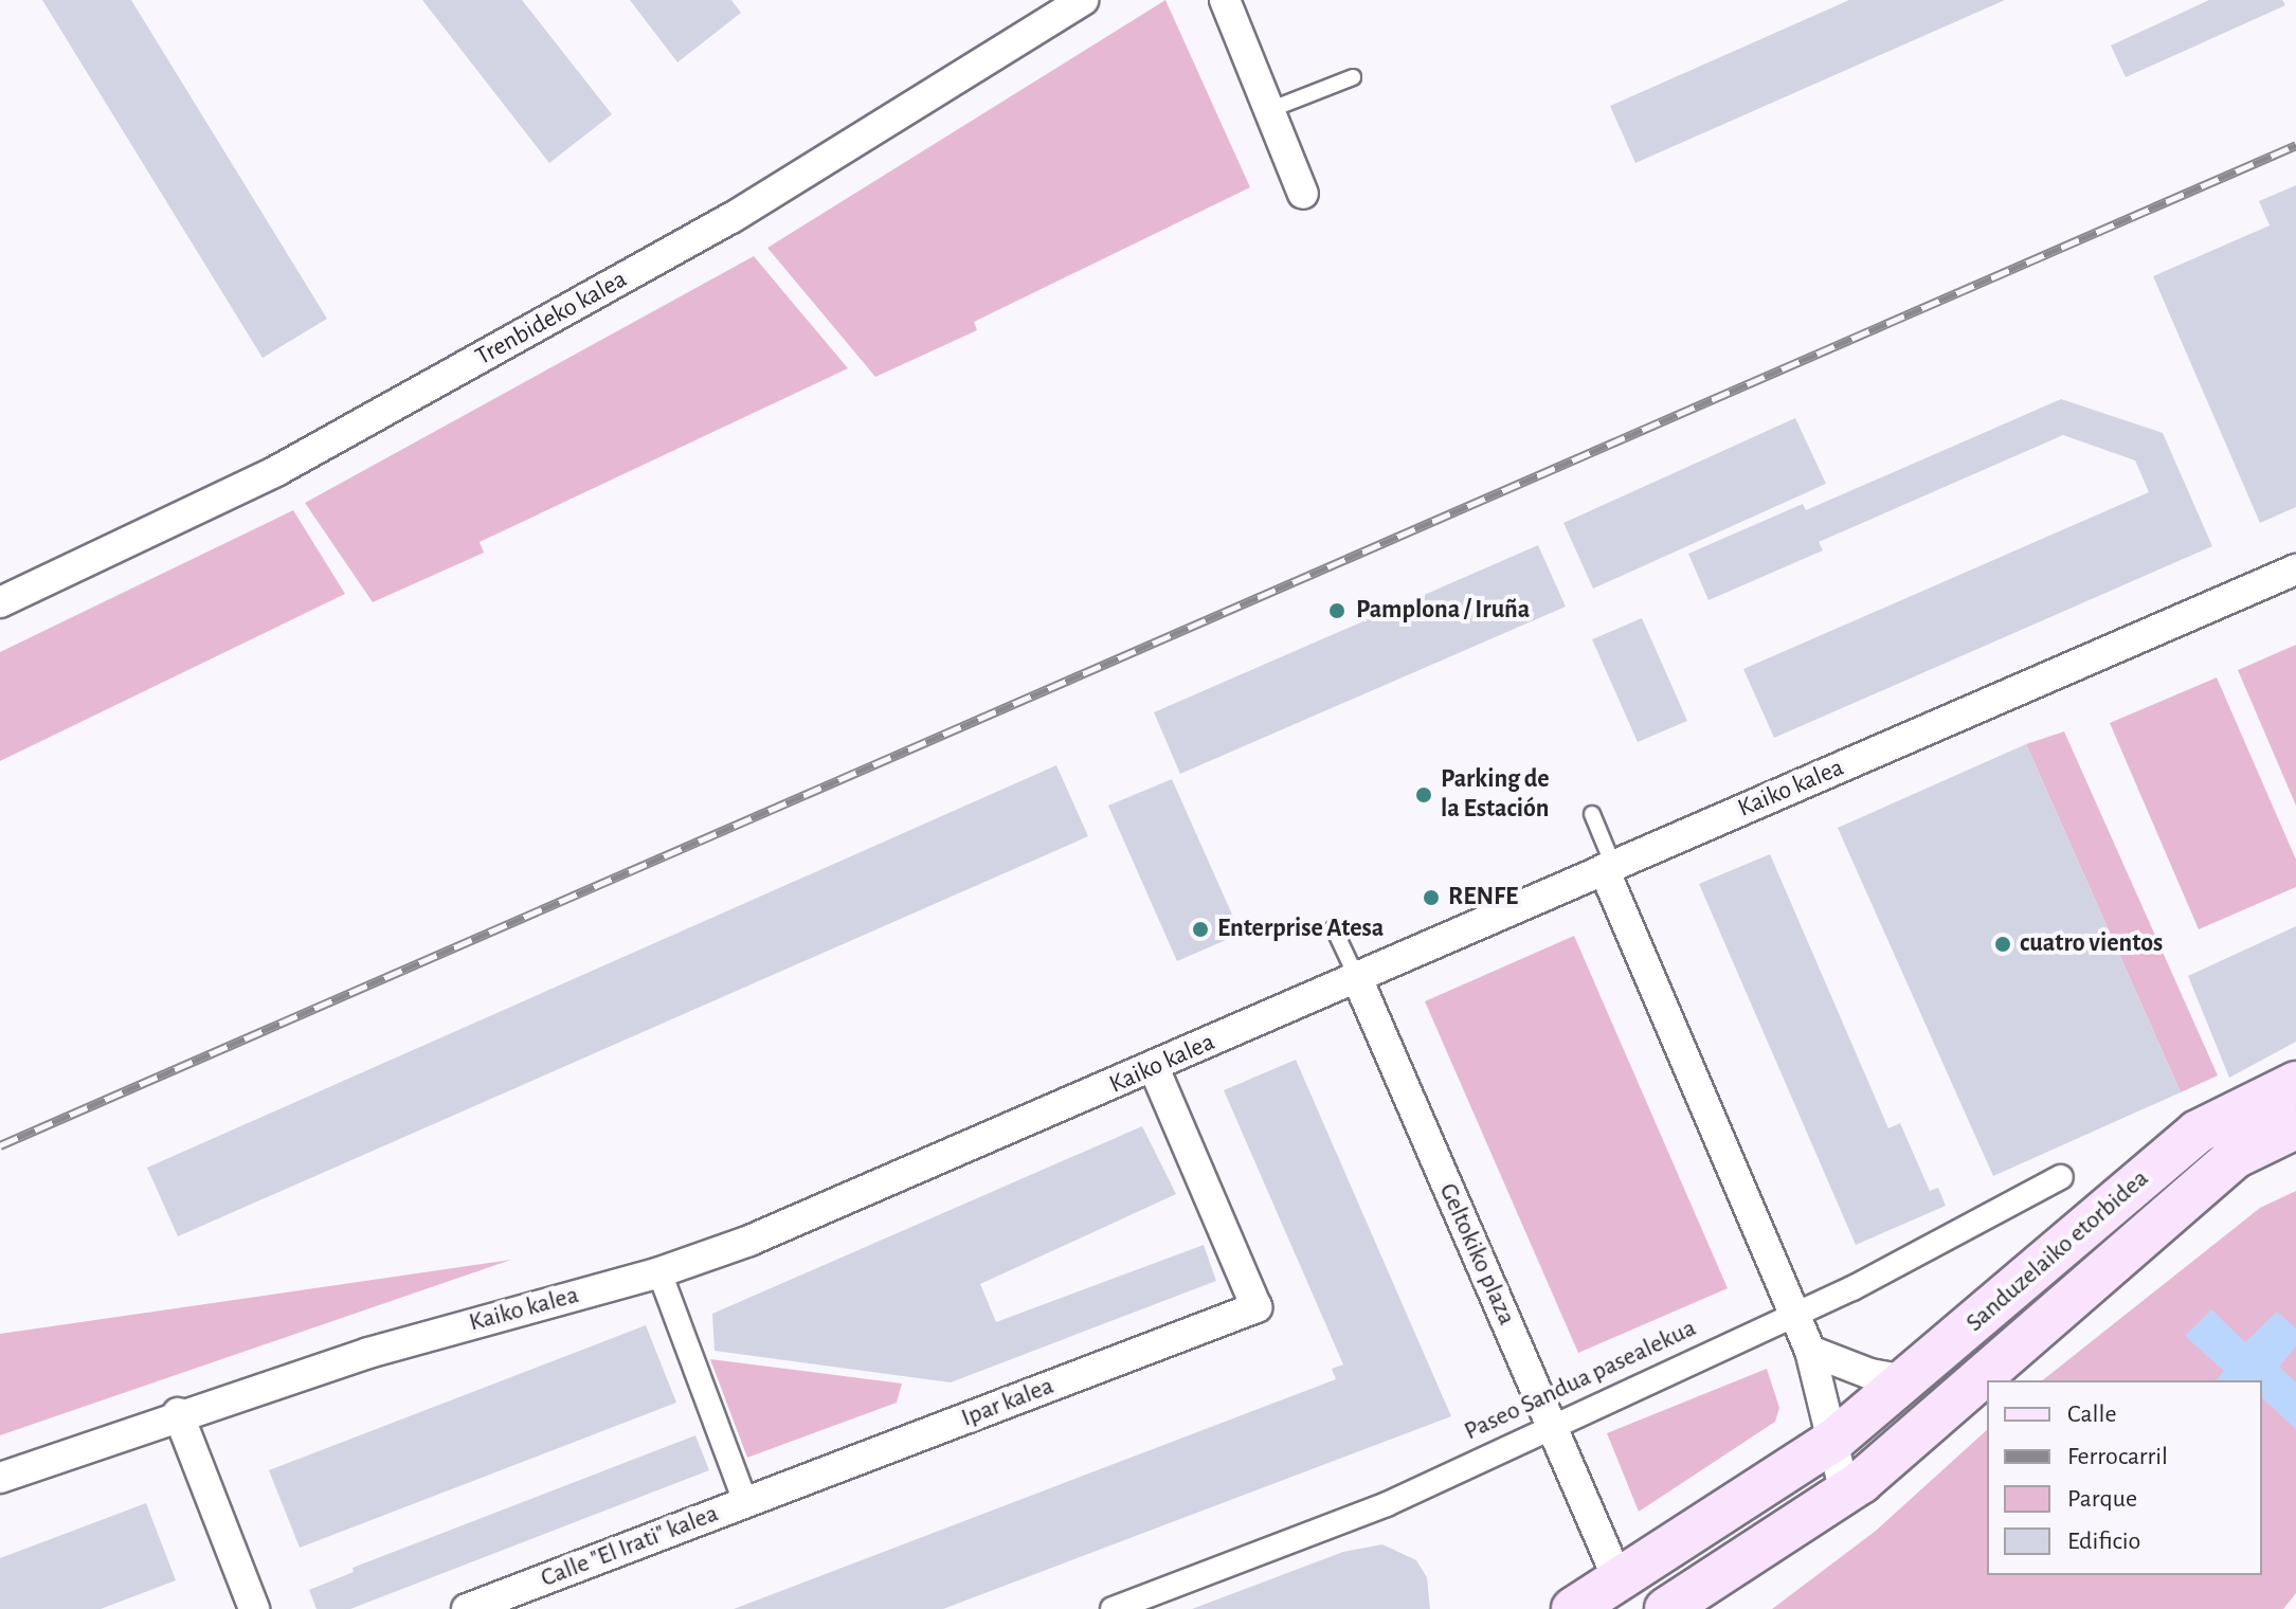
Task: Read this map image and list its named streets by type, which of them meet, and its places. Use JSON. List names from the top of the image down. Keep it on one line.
{"streets":{"main road":["Sanduzelaiko etorbidea"],"street":["Trenbideko kalea","Kaiko kalea","Geltokiko plaza","Paseo Sandua pasealekua","Ipar kalea","Calle \"El Irati\" kalea"]},"crossings":[["Kaiko kalea","Geltokiko plaza"],["Kaiko kalea","Ipar kalea"],["Sanduzelaiko etorbidea","Geltokiko plaza"],["Geltokiko plaza","Paseo Sandua pasealekua"],["Ipar kalea","Calle \"El Irati\" kalea"]],"places":["Pamplona / Iruña","Parking de la Estación","RENFE","Enterprise Atesa","cuatro vientos"],"legend":["Calle","Ferrocarril","Parque","Edificio"]}
